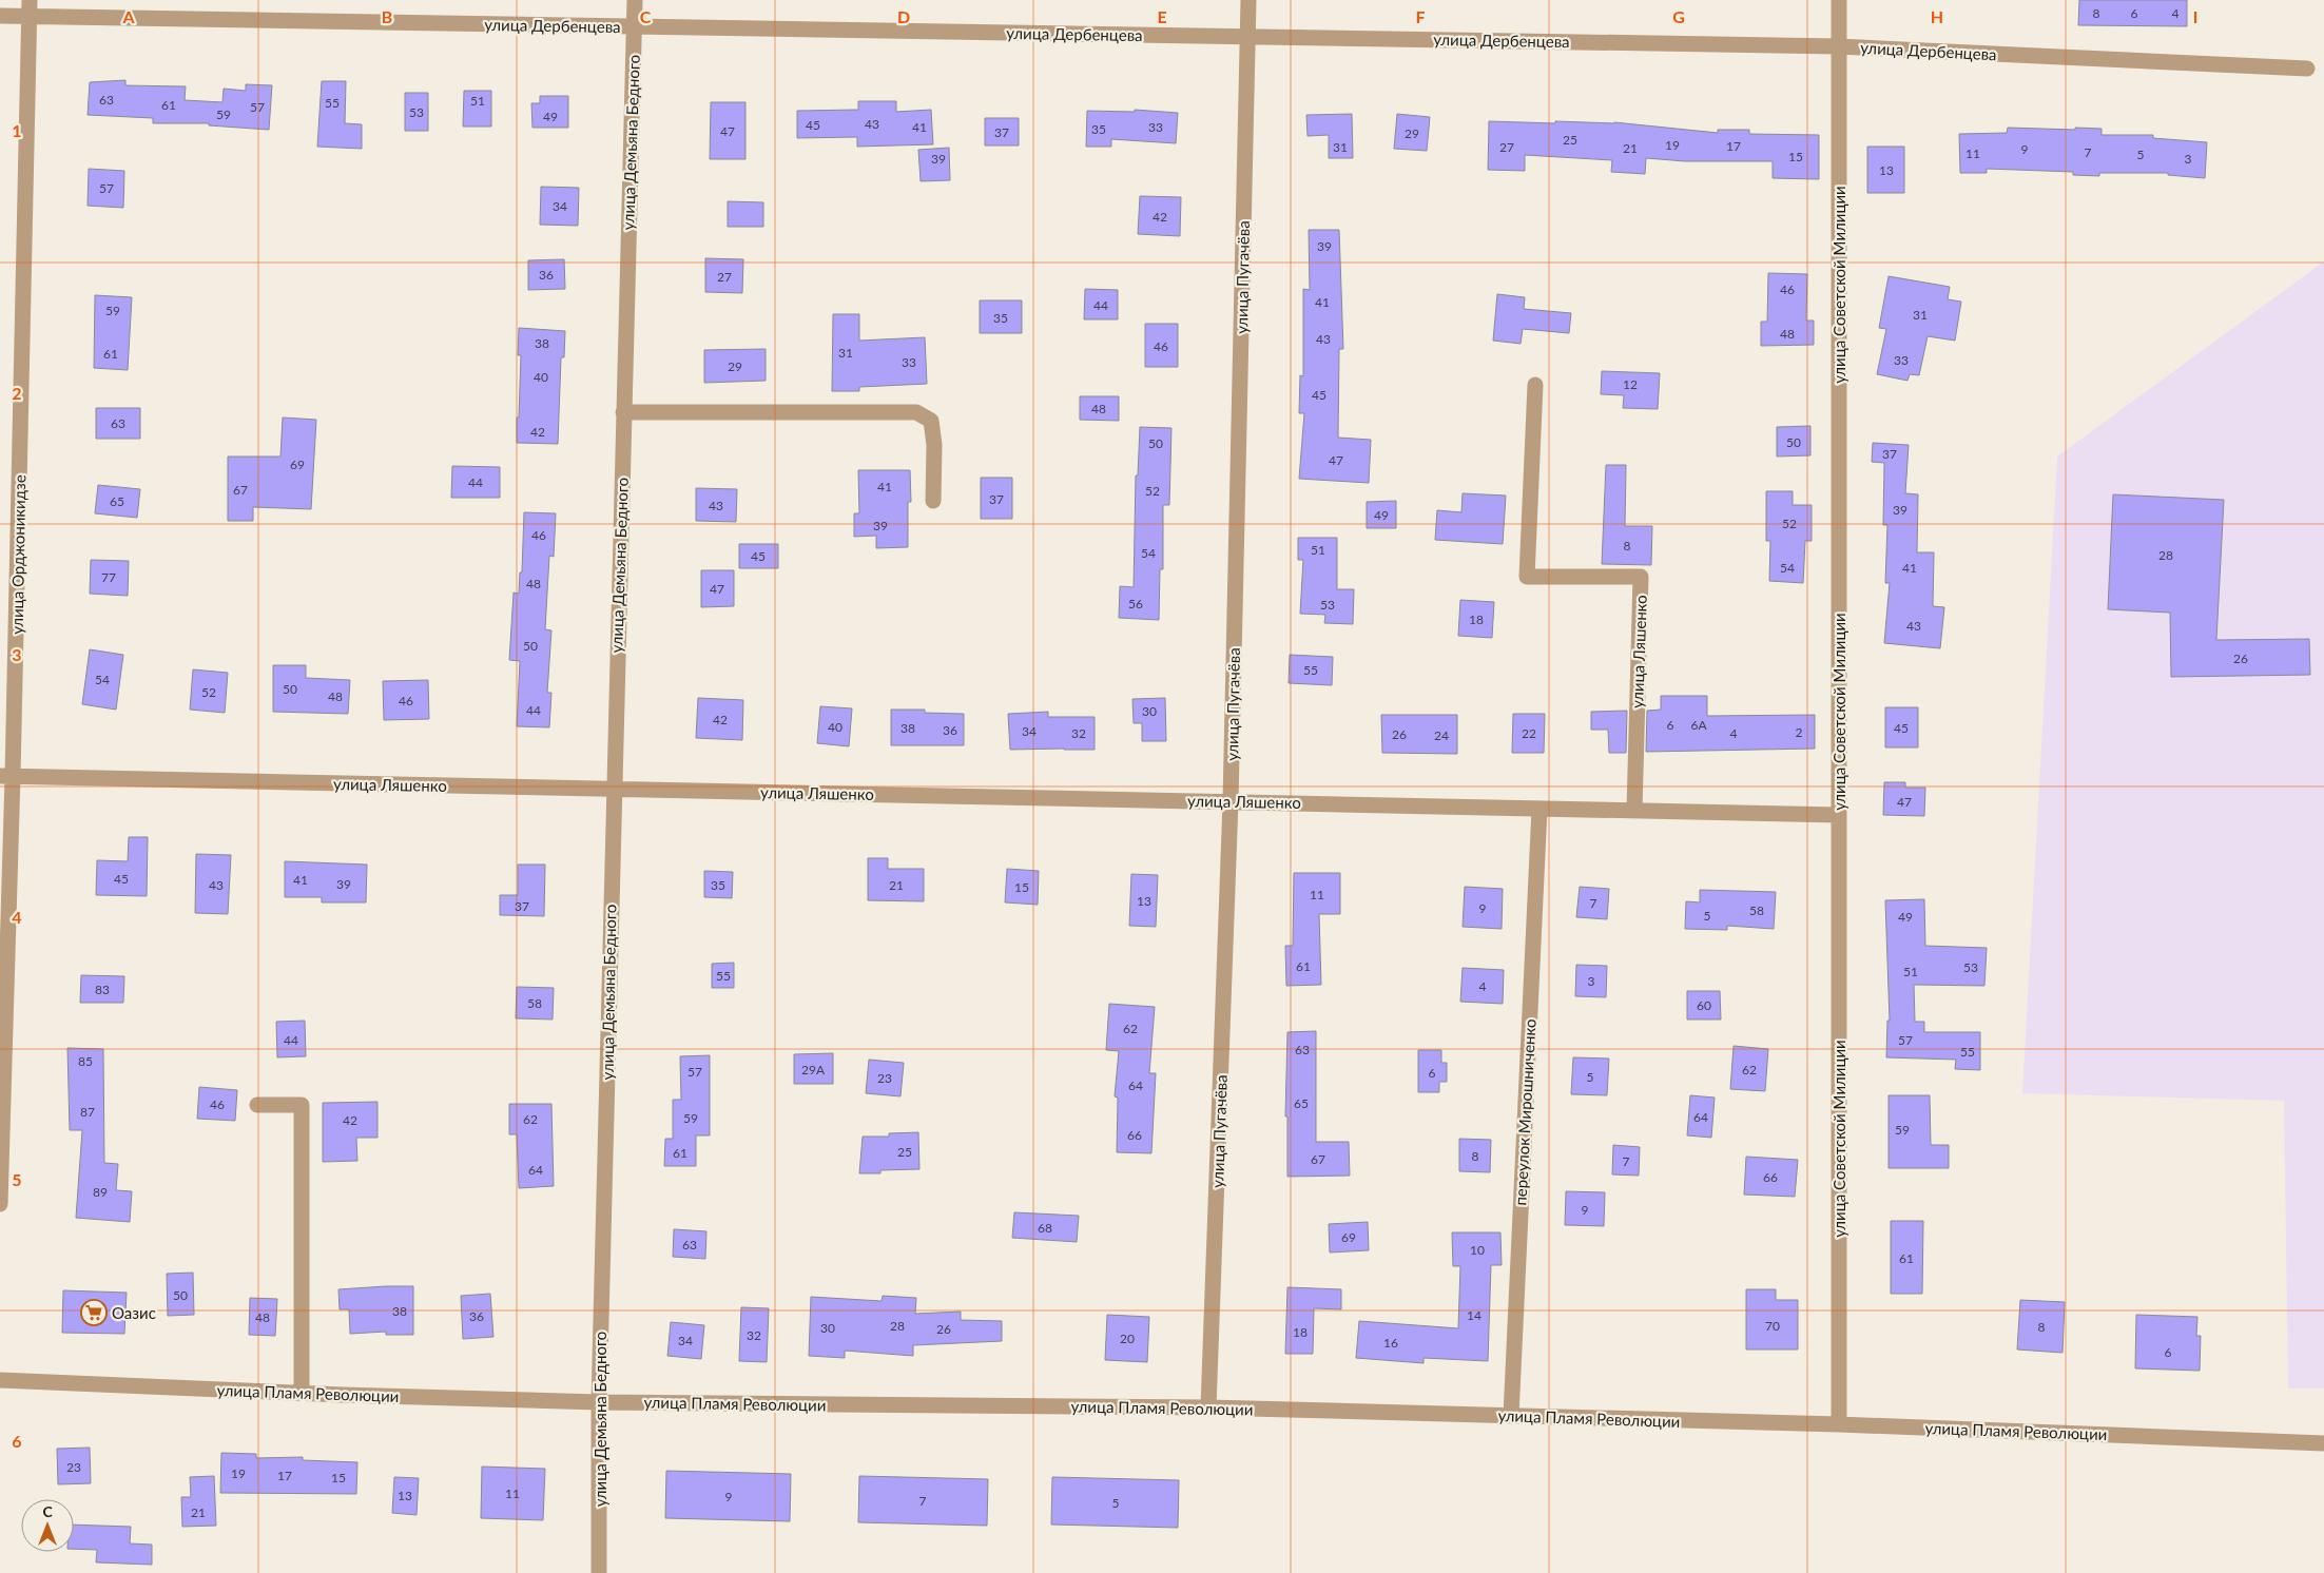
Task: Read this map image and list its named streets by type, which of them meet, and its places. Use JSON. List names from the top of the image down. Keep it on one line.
{"streets":{"street":["улица Дербенцева","улица Демьяна Бедного","улица Пугачёва","улица Советской Милиции","улица Орджоникидзе","улица Ляшенко","переулок Мирошниченко","улица Пламя Революции"]},"crossings":[["улица Дербенцева","улица Демьяна Бедного"],["улица Дербенцева","улица Пугачёва"],["улица Дербенцева","улица Советской Милиции"],["улица Дербенцева","улица Орджоникидзе"],["улица Демьяна Бедного","улица Ляшенко"],["улица Демьяна Бедного","улица Пламя Революции"],["улица Пугачёва","улица Ляшенко"],["улица Пугачёва","улица Пламя Революции"],["улица Советской Милиции","улица Ляшенко"],["улица Советской Милиции","улица Пламя Революции"],["улица Орджоникидзе","улица Ляшенко"],["улица Ляшенко","переулок Мирошниченко"],["переулок Мирошниченко","улица Пламя Революции"]],"places":{"supermarket":["Оазис"]},"house_numbers":["8","6","4","63","51","55","61","57","53","59","49","43","45","41","33","35","47","37","29","25","19","17","31","27","21","9","7","11","5","15","39","3","13","57","34","42","39","36","27","46","41","44","59","31","35","48","43","38","46","31","61","33","33","29","40","12","45","48","63","42","50","50","37","47","69","44","41","67","52","37","65","43","39","49","52","39","46","8","51","54","28","45","54","41","77","48","47","56","53","18","43","50","26","55","54","50","52","48","46","44","30","42","6","6А","40","38","45","36","34","2","32","22","4","26","24","47","45","41","39","43","35","21","15","11","13","7","37","9","58","5","49","61","53","51","55","3","4","83","58","60","62","44","57","63","55","85","29А","62","57","6","5","23","64","65","46","87","64","59","62","42","59","66","25","61","8","67","7","64","66","89","9","68","69","63","10","61","50","38","14","36","48","28","70","8","30","26","18","32","20","34","16","6","23","19","17","15","11","13","9","7","5","21"],"north":"top","grid":{"columns":["A","B","C","D","E","F","G","H","I"],"rows":["1","2","3","4","5","6"]}}
